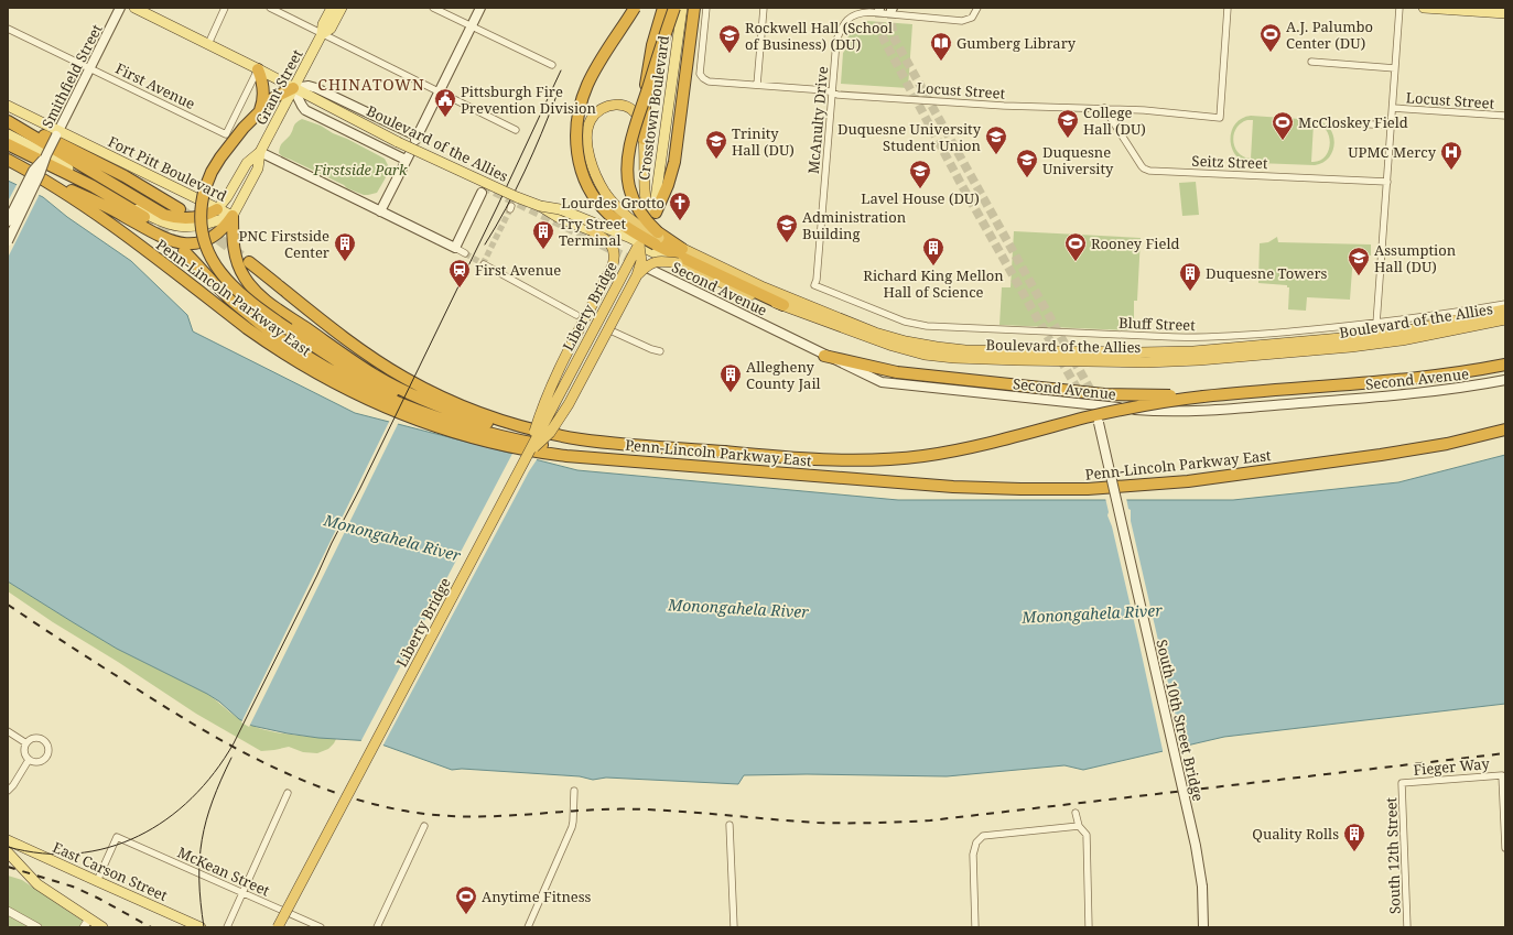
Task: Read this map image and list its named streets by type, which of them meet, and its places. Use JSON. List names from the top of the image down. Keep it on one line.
{"streets":{"highway":["Boulevard of the Allies","Penn-Lincoln Parkway East","Liberty Bridge"],"main road":["Smithfield Street","Grant Street","Crosstown Boulevard","Fort Pitt Boulevard","Second Avenue","South 10th Street Bridge","East Carson Street"],"street":["First Avenue","Locust Street","McAnulty Drive","Seitz Street","Bluff Street","Fieger Way","South 12th Street","McKean Street"]},"crossings":[["Smithfield Street","First Avenue"],["Smithfield Street","Fort Pitt Boulevard"],["First Avenue","Boulevard of the Allies"],["Grant Street","Boulevard of the Allies"],["Grant Street","Fort Pitt Boulevard"],["Locust Street","McAnulty Drive"],["Locust Street","Seitz Street"],["Crosstown Boulevard","Liberty Bridge"],["McAnulty Drive","Bluff Street"],["Boulevard of the Allies","Liberty Bridge"],["Second Avenue","South 10th Street Bridge"],["Fieger Way","South 12th Street"],["East Carson Street","McKean Street"]],"districts":["CHINATOWN"],"water":["Monongahela River"],"parks":["Firstside Park"],"places":{"sports":["A.J. Palumbo Center (DU)","McCloskey Field","Rooney Field","Anytime Fitness"],"school or university":["Rockwell Hall (School of Business) (DU)","College Hall (DU)","Duquesne University Student Union","Trinity Hall (DU)","Duquesne University","Lavel House (DU)","Administration Building","Assumption Hall (DU)"],"library":["Gumberg Library"],"public building":["Pittsburgh Fire Prevention Division"],"hospital":["UPMC Mercy"],"church":["Lourdes Grotto"],"building":["Try Street Terminal","PNC Firstside Center","Richard King Mellon Hall of Science","Duquesne Towers","Allegheny County Jail","Quality Rolls"],"station":["First Avenue"]}}
